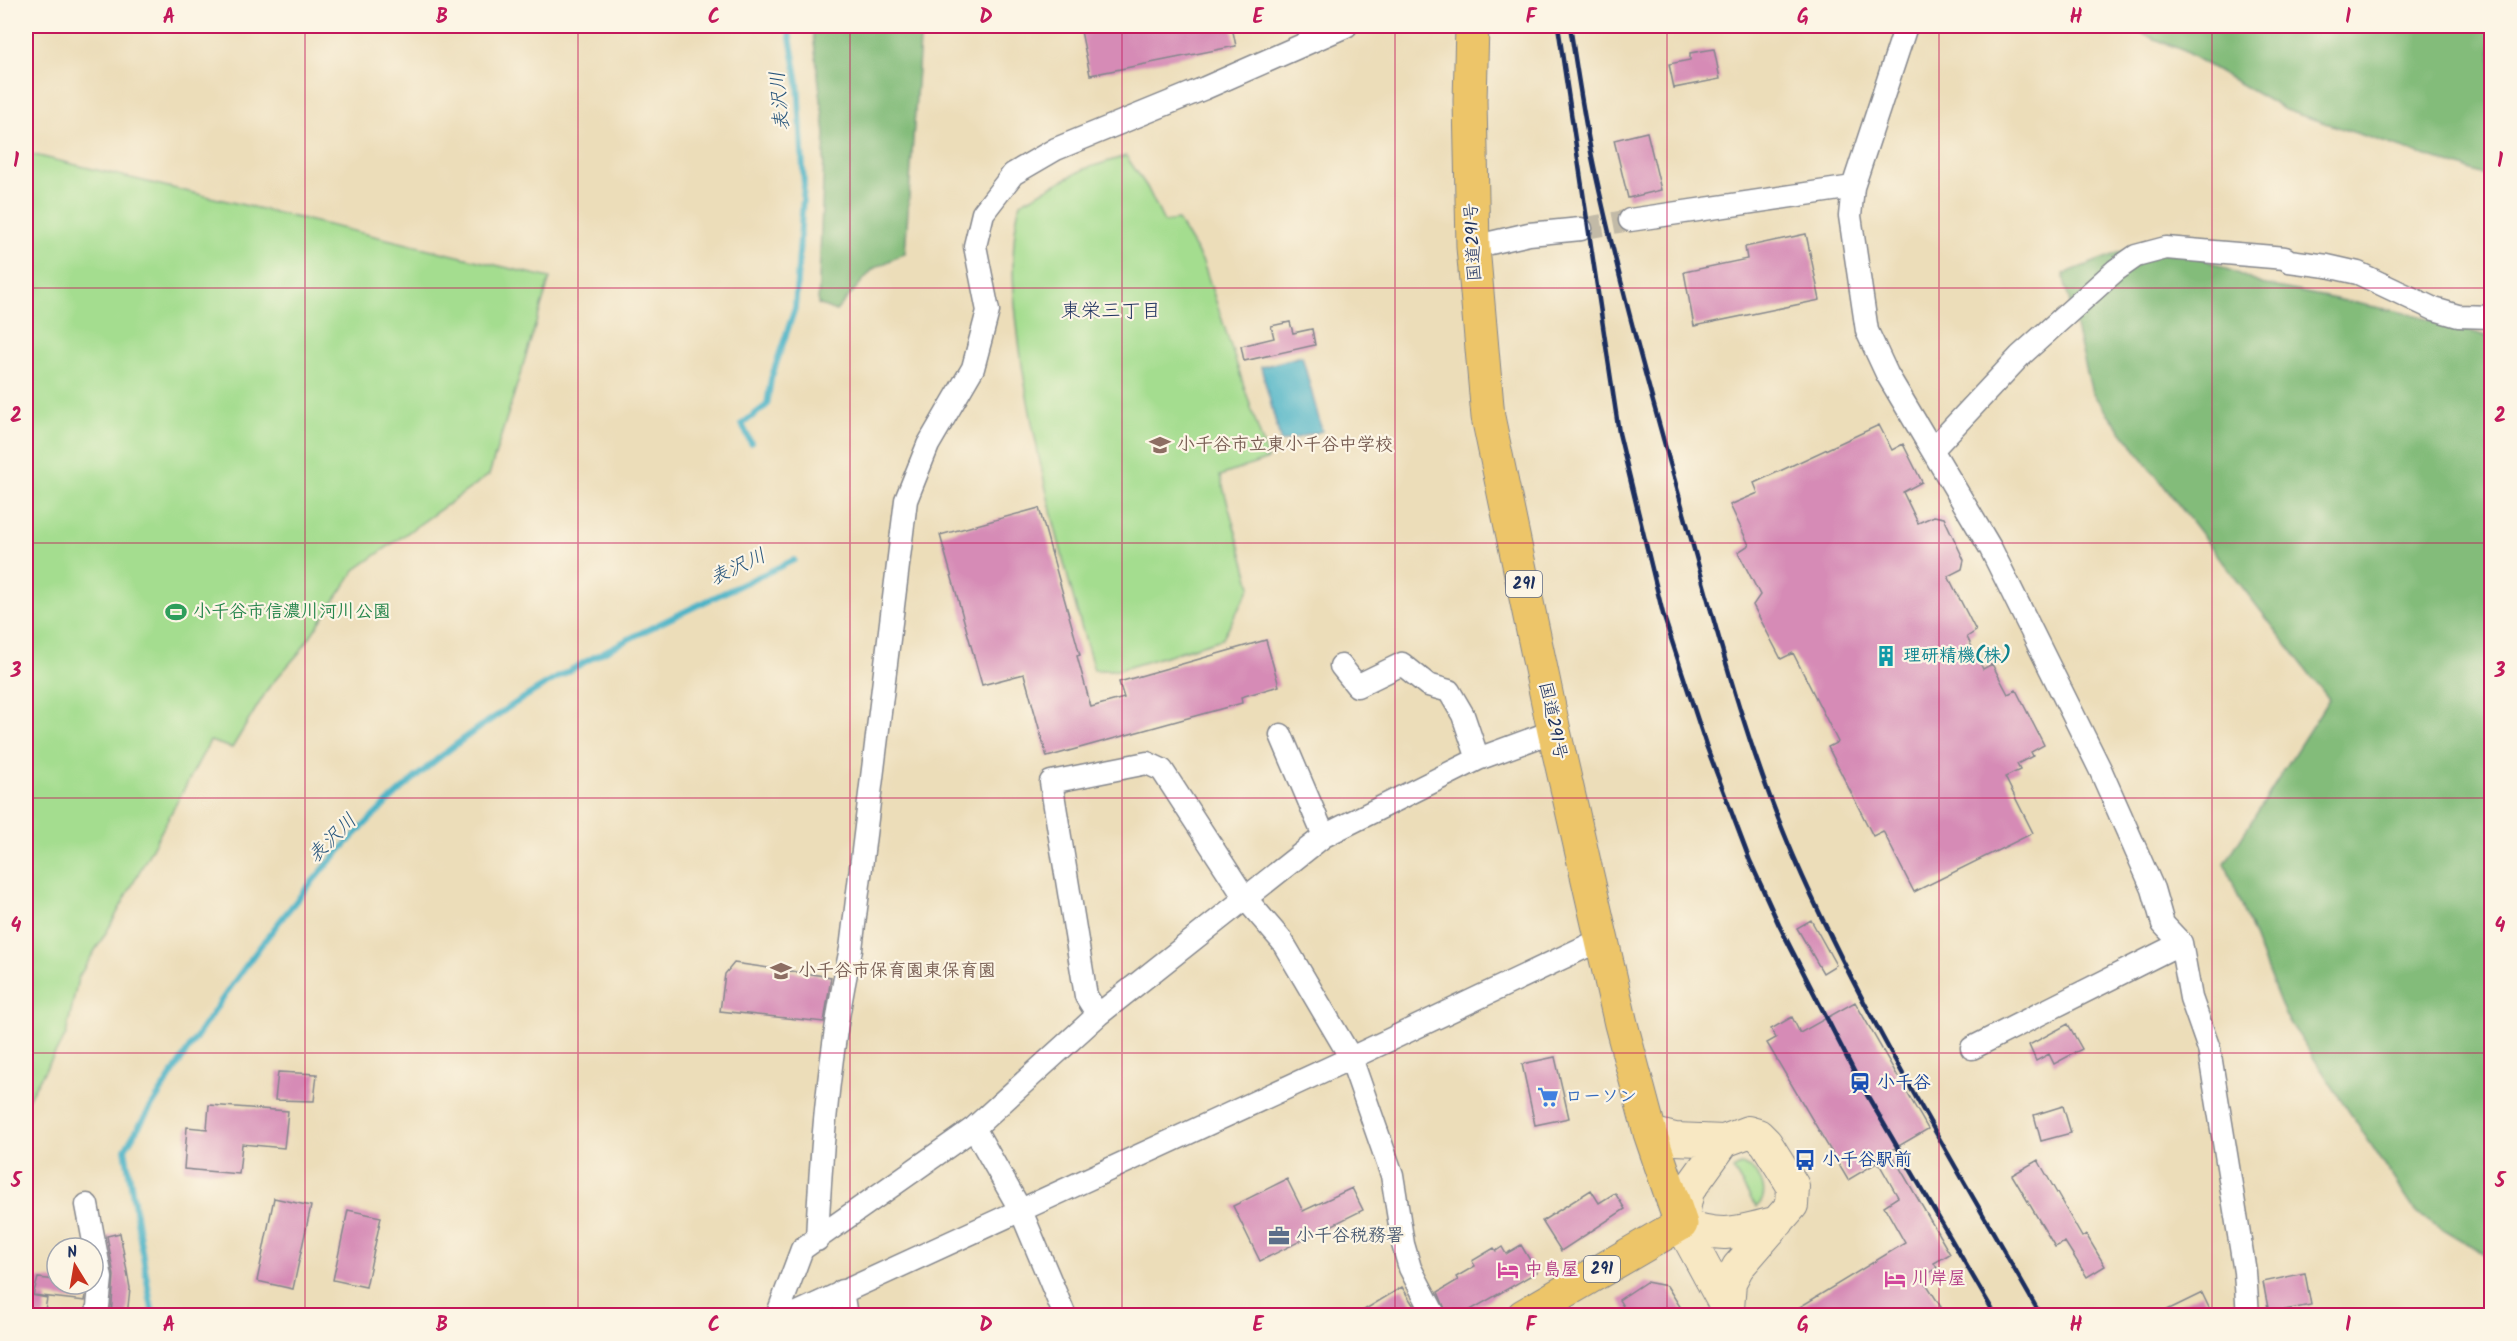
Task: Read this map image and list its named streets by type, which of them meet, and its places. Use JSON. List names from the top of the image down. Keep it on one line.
{"streets":{"highway":["国道291号","291"]},"crossings":[["国道291号","291"]],"districts":["東栄三丁目"],"water":["表沢川"],"places":{"school or university":["小千谷市立東小千谷中学校","小千谷市保育園東保育園"],"sports":["小千谷市信濃川河川公園"],"building":["理研精機(株)"],"station":["小千谷"],"supermarket":["ローソン"],"bus stop":["小千谷駅前"],"office":["小千谷税務署"],"hotel":["中島屋","川岸屋"]},"north":"top","grid":{"columns":["A","B","C","D","E","F","G","H","I"],"rows":["1","2","3","4","5"]}}
